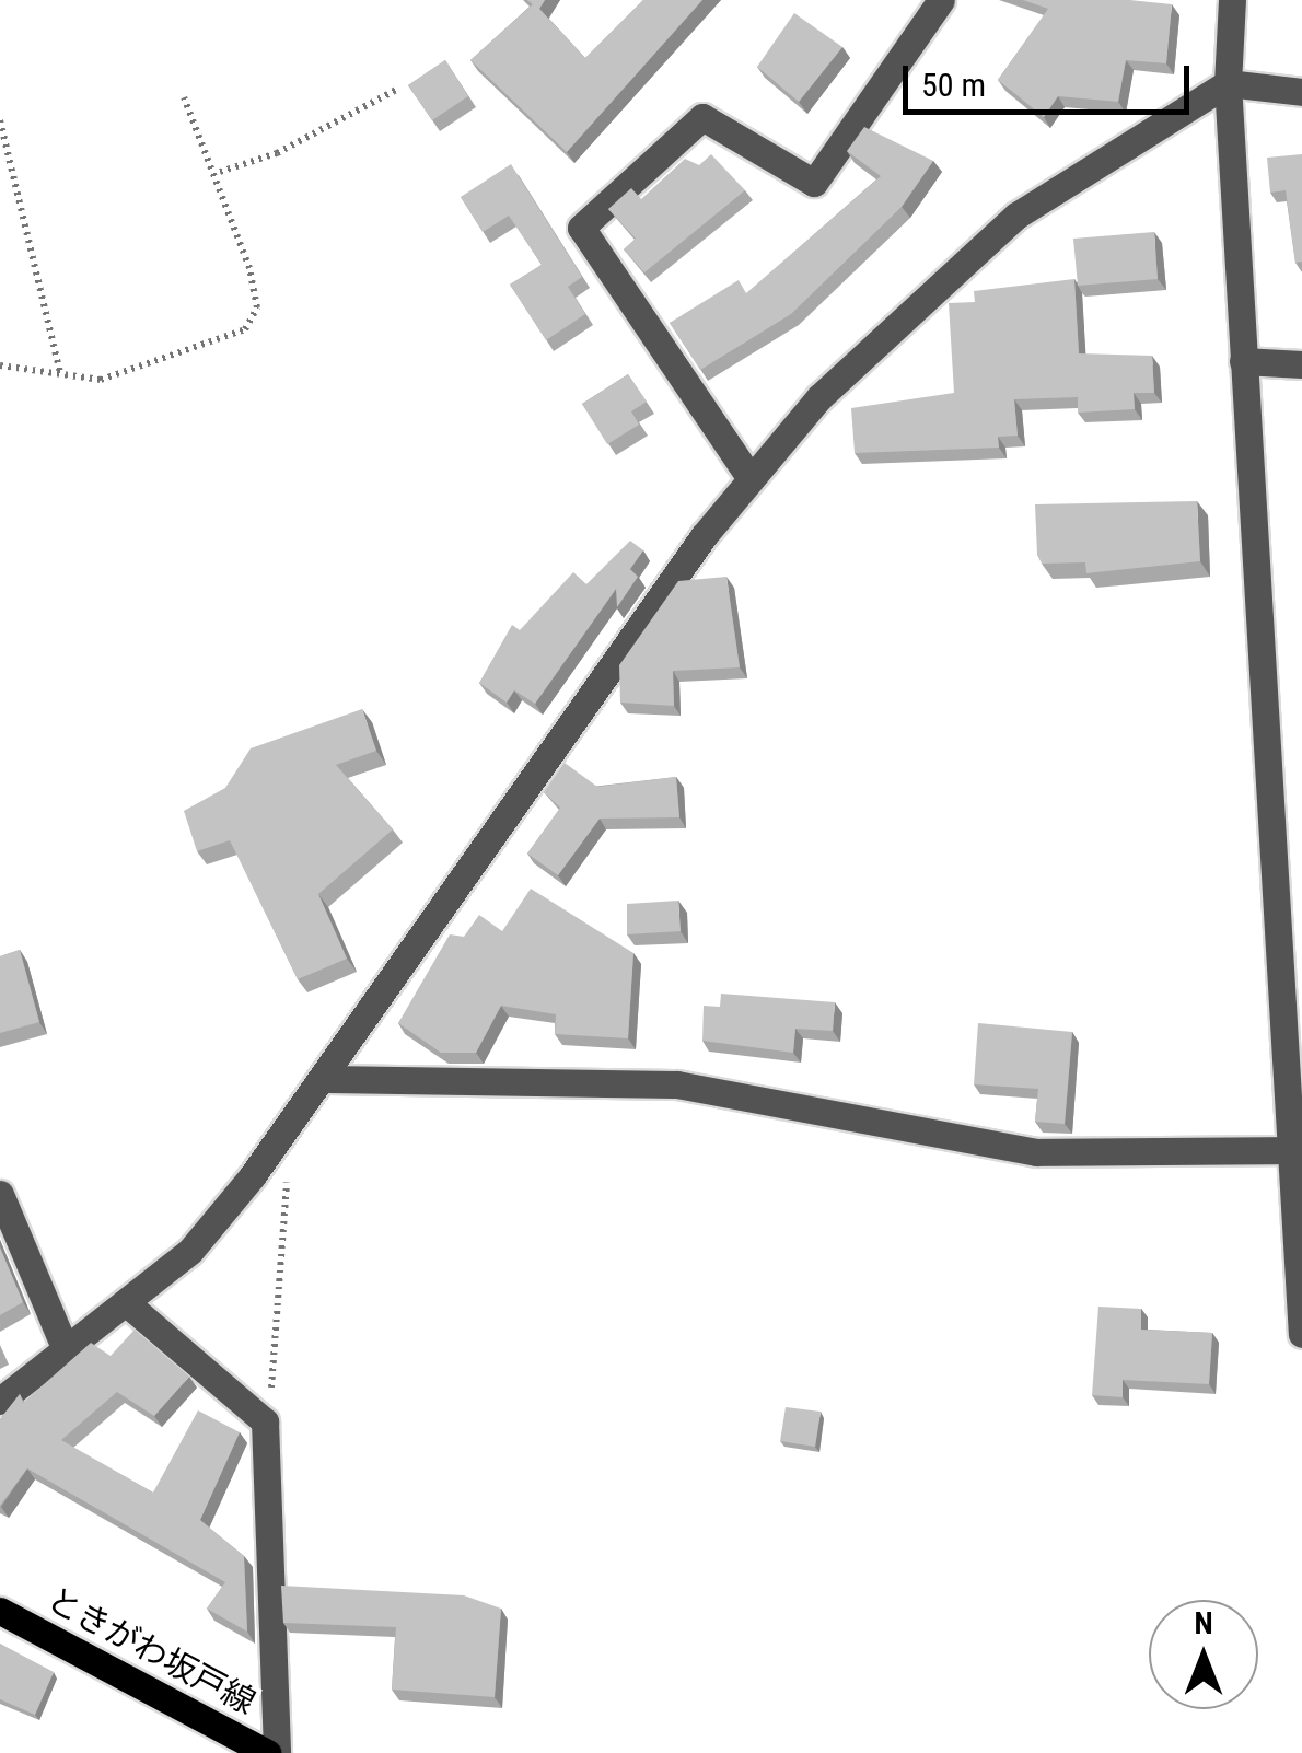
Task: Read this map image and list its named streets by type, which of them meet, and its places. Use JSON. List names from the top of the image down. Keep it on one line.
{"streets":{"main road":["ときがわ坂戸線"]},"scale_bar":"50 m","north":"top"}
